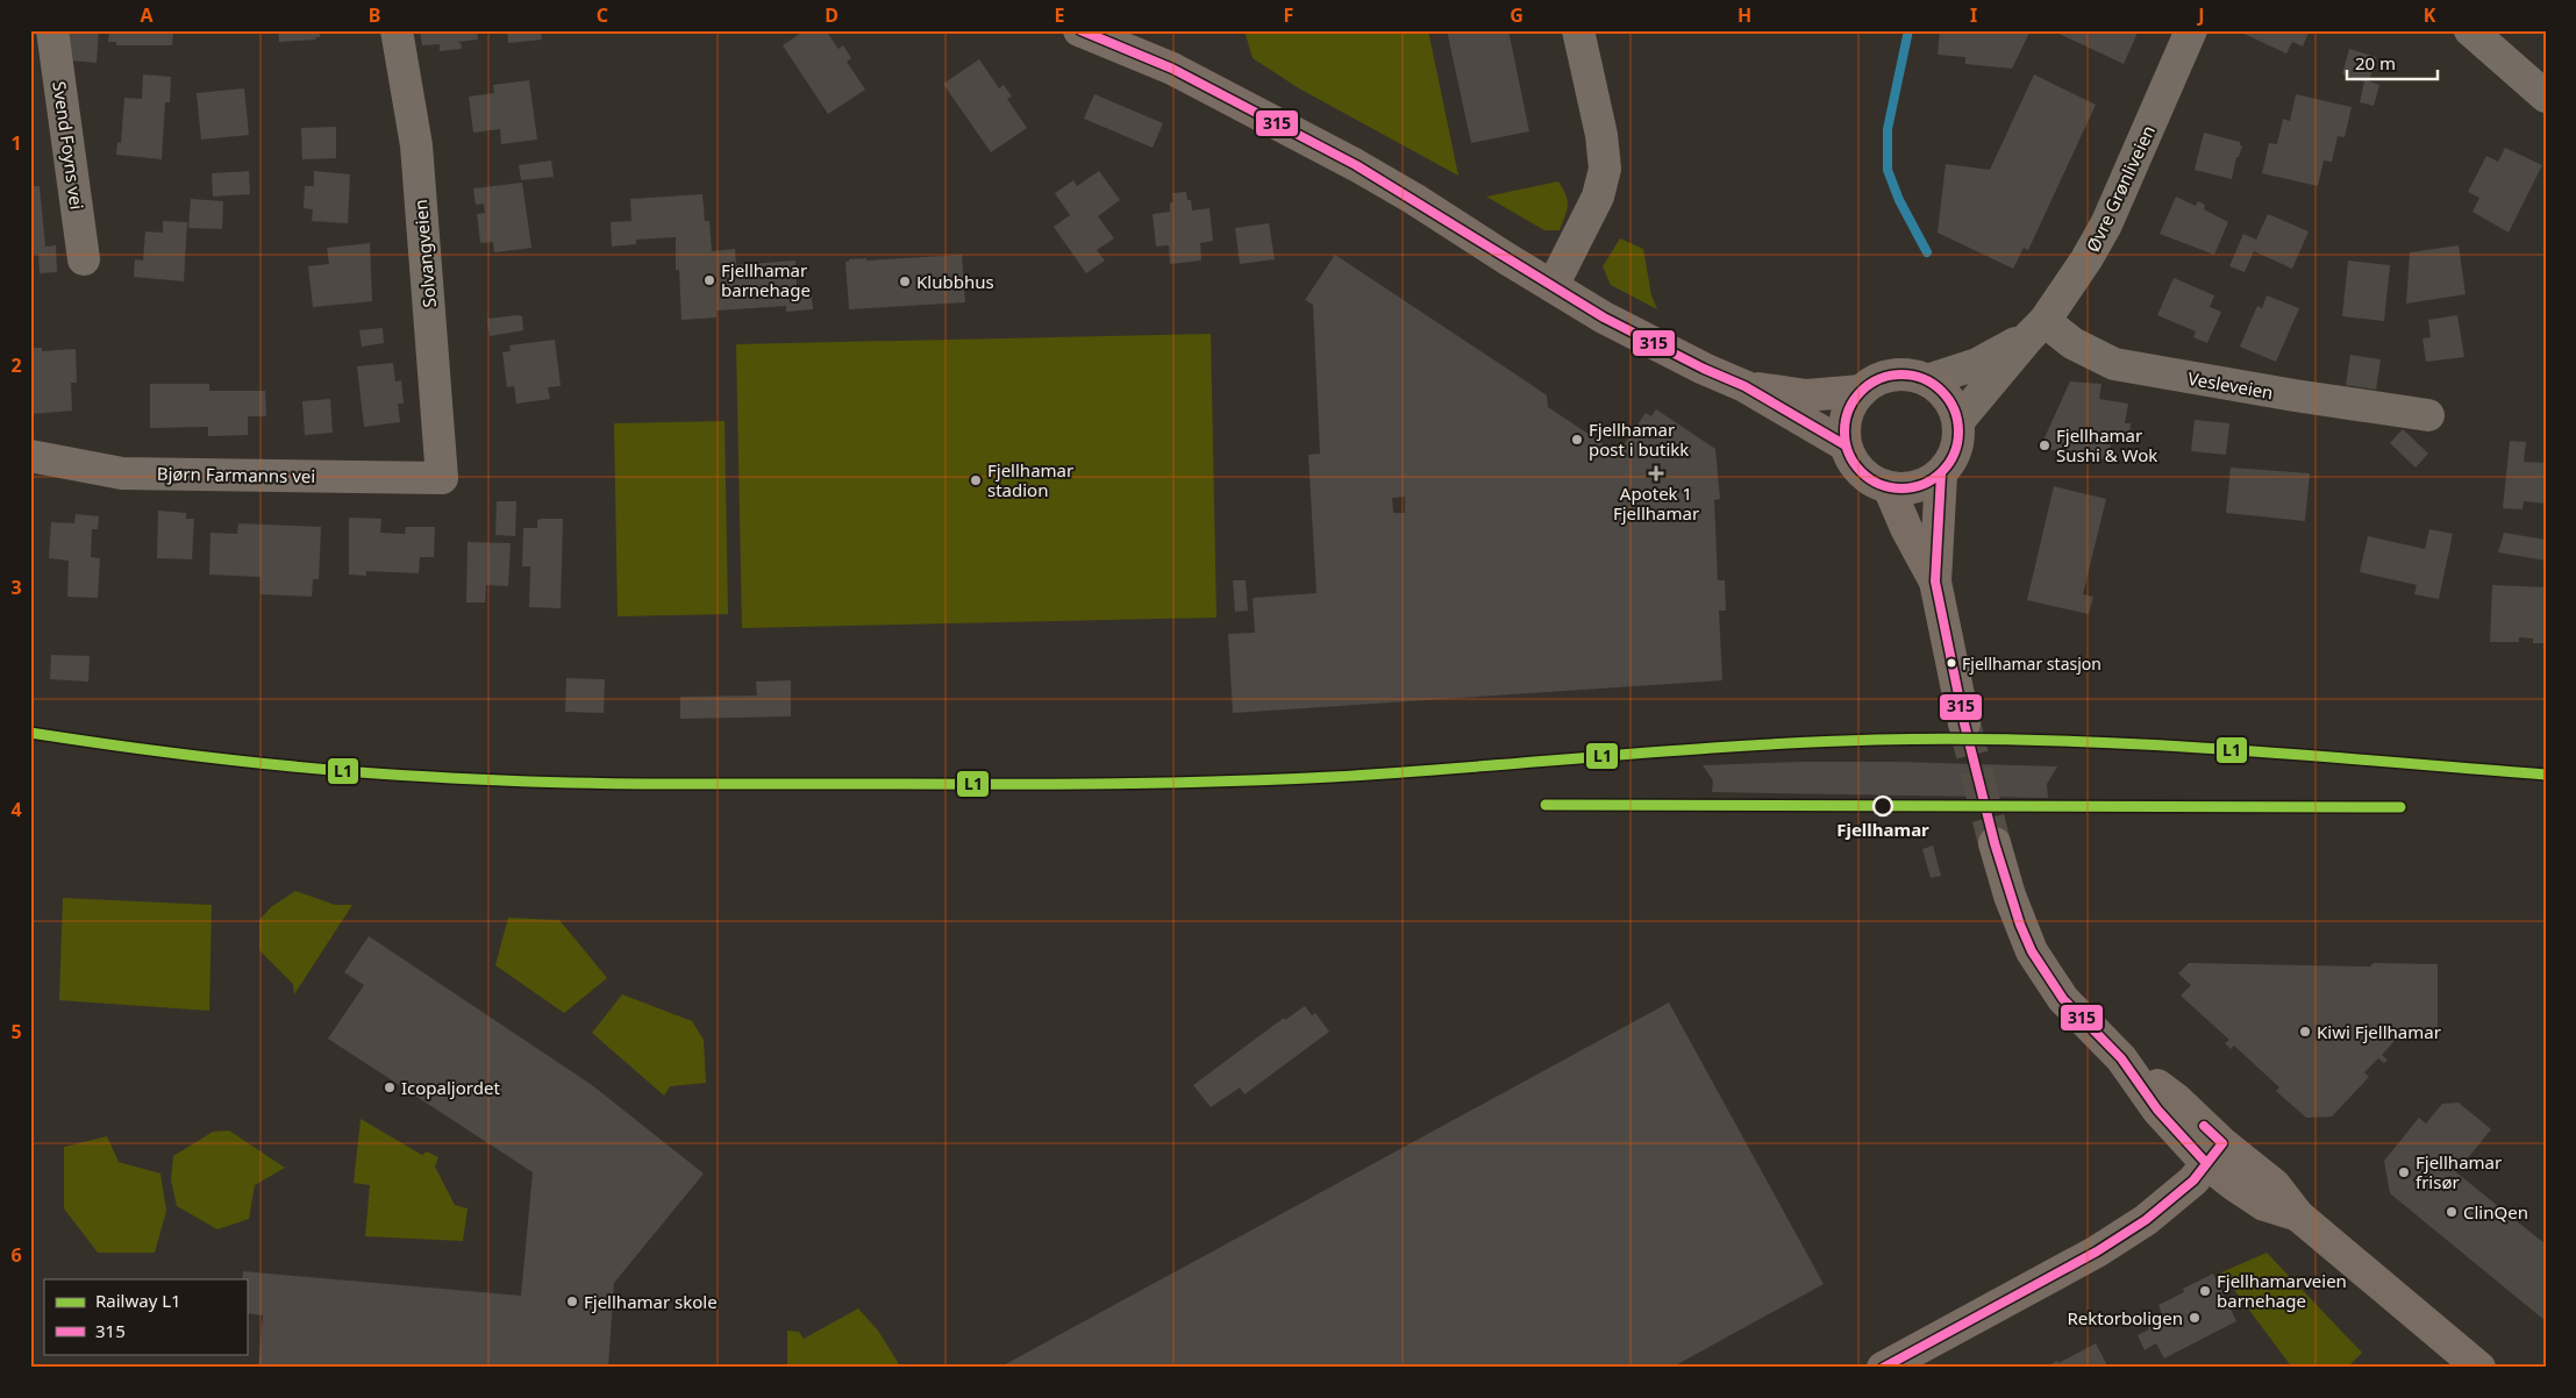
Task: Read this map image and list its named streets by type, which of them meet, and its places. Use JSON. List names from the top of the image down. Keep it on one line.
{"streets":{"street":["Svend Foyns vei","Øvre Grønliveien","Solvangveien","Vesleveien","Bjørn Farmanns vei"]},"crossings":[["Øvre Grønliveien","Vesleveien"],["Solvangveien","Bjørn Farmanns vei"]],"places":{"other":["Fjellhamar barnehage","Klubbhus","Fjellhamar post i butikk","Fjellhamar Sushi & Wok","Fjellhamar stadion","Fjellhamar stasjon","Fjellhamar","Kiwi Fjellhamar","Icopaljordet","Fjellhamar frisør","ClinQen","Fjellhamarveien barnehage","Fjellhamar skole","Rektorboligen"],"health":["Apotek 1 Fjellhamar"]},"lines":["transit line 315","rail line L1"],"legend":["Railway L1","315"],"scale_bar":"20 m","grid":{"columns":["A","B","C","D","E","F","G","H","I","J","K"],"rows":["1","2","3","4","5","6"]}}
